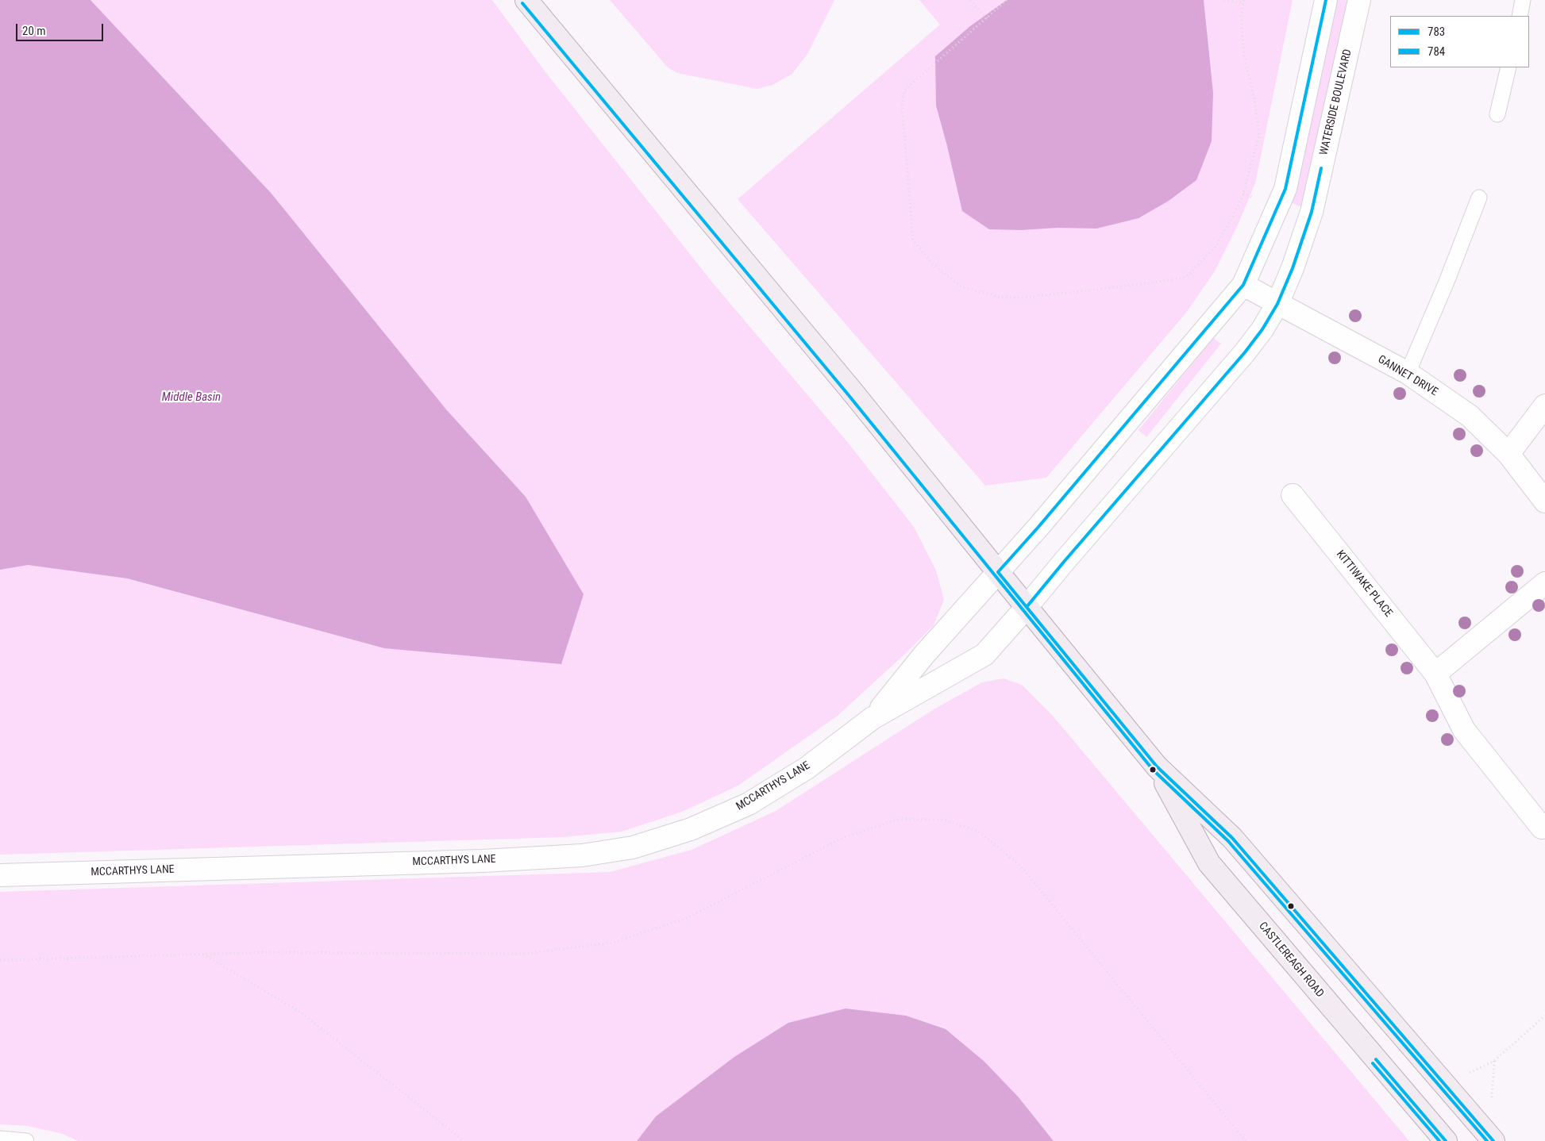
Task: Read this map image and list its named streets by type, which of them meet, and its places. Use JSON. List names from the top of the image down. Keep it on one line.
{"streets":{"main road":["CASTLEREAGH ROAD"],"street":["WATERSIDE BOULEVARD","GANNET DRIVE","KITTIWAKE PLACE","MCCARTHYS LANE"]},"crossings":[["WATERSIDE BOULEVARD","GANNET DRIVE"],["WATERSIDE BOULEVARD","MCCARTHYS LANE"],["WATERSIDE BOULEVARD","CASTLEREAGH ROAD"],["MCCARTHYS LANE","CASTLEREAGH ROAD"]],"water":["Middle Basin"],"lines":["transit line 783","transit line 784"],"legend":["783","784"],"scale_bar":"20 m"}
